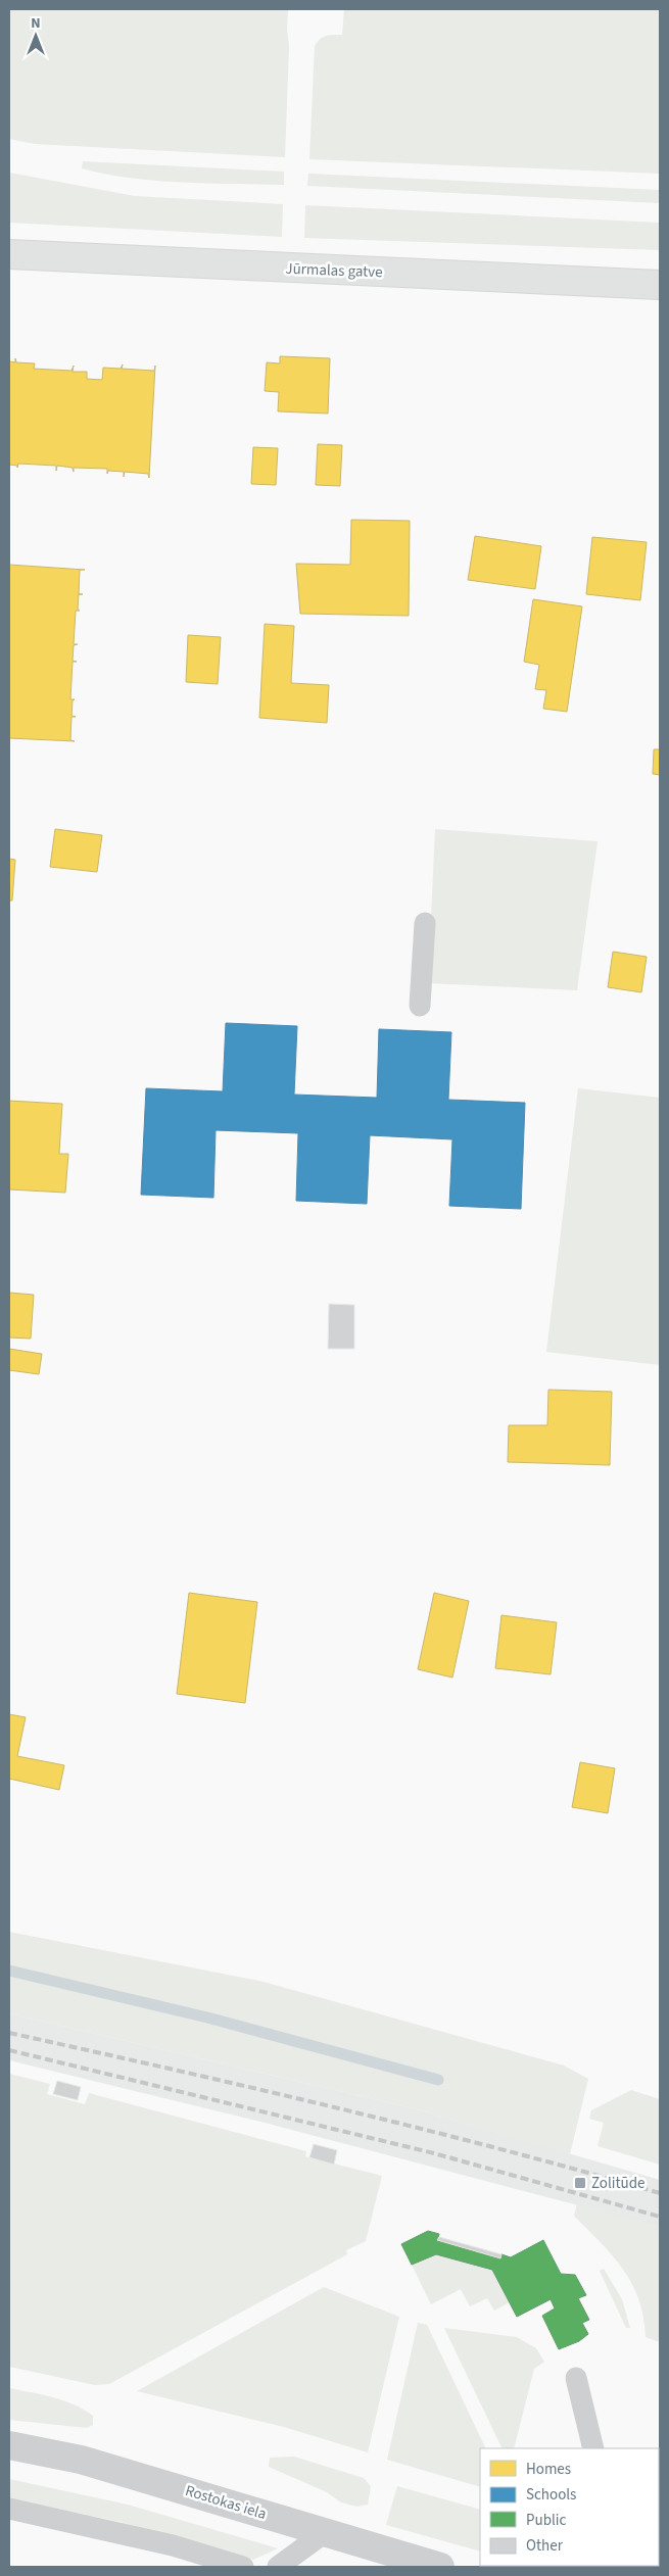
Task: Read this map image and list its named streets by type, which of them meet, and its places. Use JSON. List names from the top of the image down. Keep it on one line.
{"streets":{"main road":["Jūrmalas gatve"],"street":["Rostokas iela"]},"places":{"transit":["Zolitūde"]},"legend":["Homes","Schools","Public","Other"],"north":"top"}
